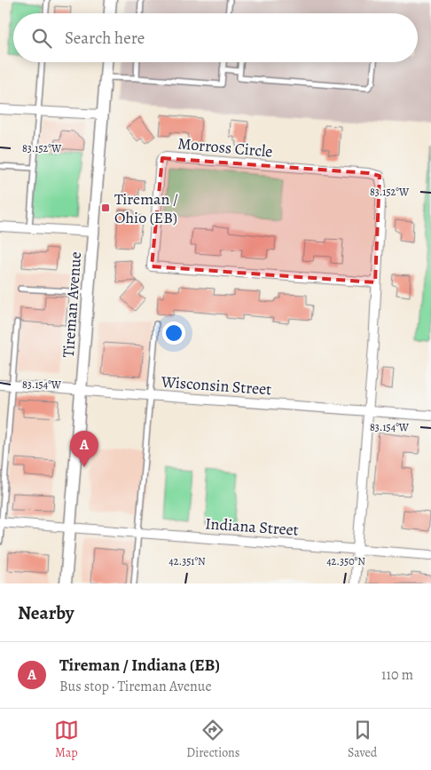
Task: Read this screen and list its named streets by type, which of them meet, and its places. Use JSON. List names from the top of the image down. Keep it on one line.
{"streets":{"street":["Morross Circle","Tireman Avenue","Wisconsin Street","Indiana Street"]},"crossings":[["Morross Circle","Wisconsin Street"],["Morross Circle","Indiana Street"],["Tireman Avenue","Wisconsin Street"],["Tireman Avenue","Indiana Street"]],"places":{"transit":["Tireman / Ohio (EB)"]},"page":{"search":"Search here","pins":"A","heading":"Nearby","list":[{"mark":"A","name":"Tireman / Indiana (EB)","note":"Bus stop · Tireman Avenue","value":"110 m"}],"nav":["Map","Directions","Saved"]},"coordinates":["83.152°W","83.154°W","42.351°N","42.350°N"]}
